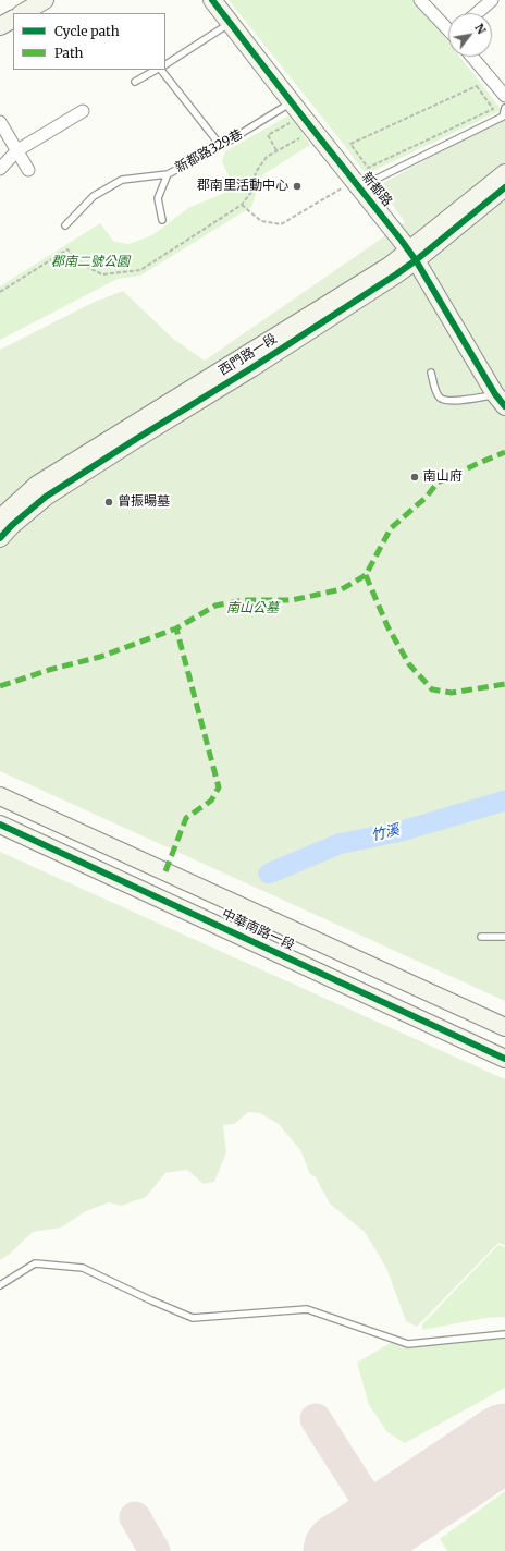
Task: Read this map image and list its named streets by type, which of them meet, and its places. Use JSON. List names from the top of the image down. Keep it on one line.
{"streets":{"street":["新都路","西門路一段","中華南路一段"],"lane":["新都路329巷"]},"crossings":[["新都路329巷","新都路"],["新都路","西門路一段"]],"water":["竹溪"],"parks":["郡南二號公園","南山公墓"],"places":["郡南里活動中心","南山府","曾振暘墓"],"legend":["Cycle path","Path"],"north":"top right"}
